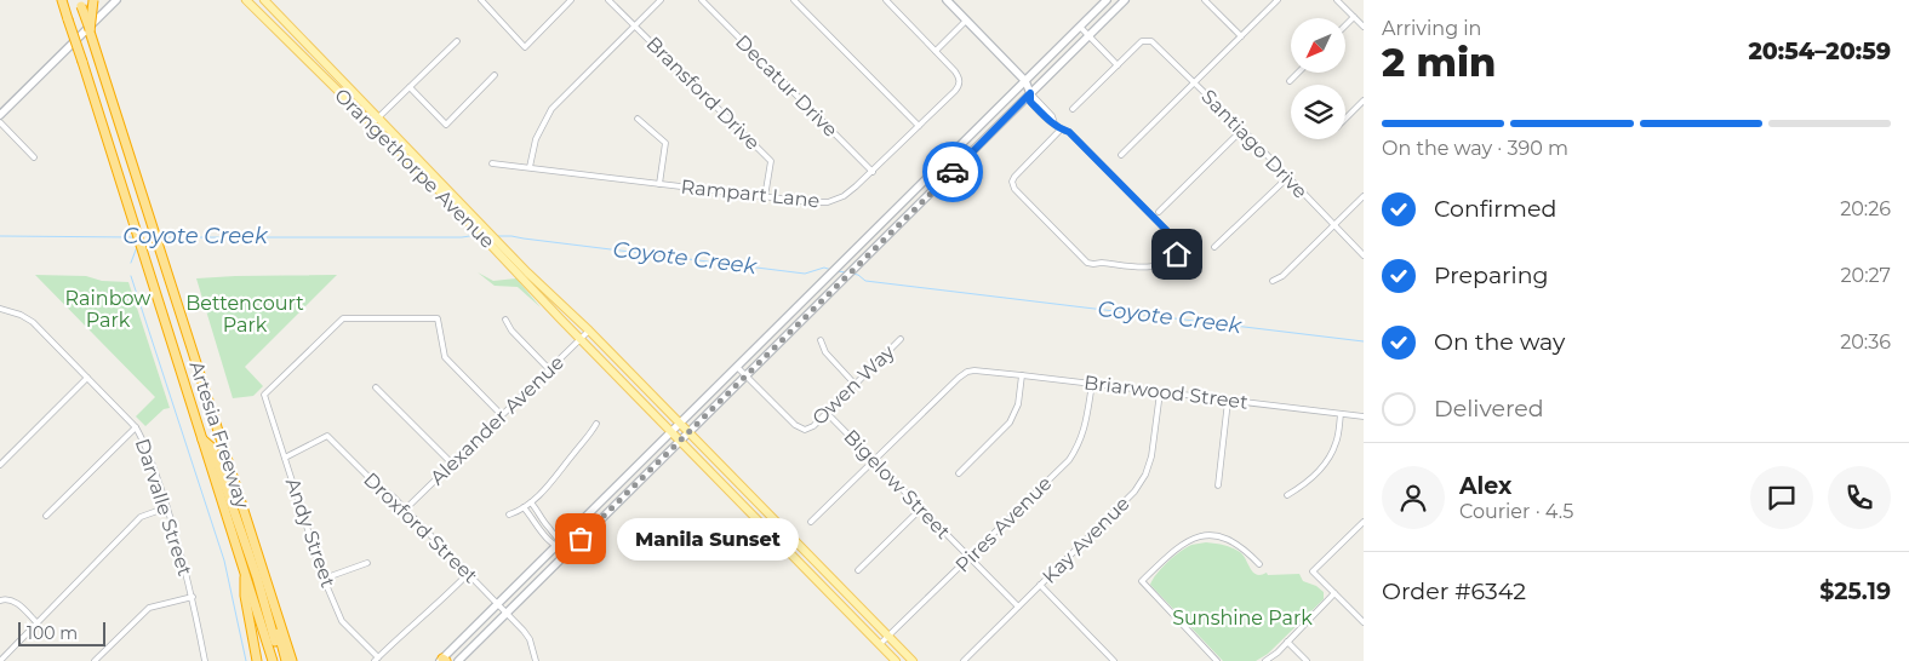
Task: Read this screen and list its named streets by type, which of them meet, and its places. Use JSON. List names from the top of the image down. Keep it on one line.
{"streets":{"highway":["Artesia Freeway"],"main road":["Orangethorpe Avenue"],"street":["Decatur Drive","Bransford Drive","Santiago Drive","Rampart Lane","Owen Way","Briarwood Street","Alexander Avenue","Bigelow Street","Darvalle Street","Pires Avenue","Droxford Street","Andy Street","Kay Avenue"]},"crossings":[["Decatur Drive","Rampart Lane"],["Bransford Drive","Rampart Lane"],["Orangethorpe Avenue","Alexander Avenue"],["Orangethorpe Avenue","Pires Avenue"],["Owen Way","Bigelow Street"],["Briarwood Street","Bigelow Street"],["Briarwood Street","Pires Avenue"],["Briarwood Street","Kay Avenue"],["Alexander Avenue","Droxford Street"],["Alexander Avenue","Andy Street"],["Bigelow Street","Pires Avenue"],["Bigelow Street","Kay Avenue"],["Droxford Street","Andy Street"]],"water":["Coyote Creek"],"parks":["Rainbow Park","Bettencourt Park","Sunshine Park"],"places":["Manila Sunset"],"scale_bar":"100 m","north":"bottom left","page":{"heading":["2 min","Arriving in","20:54–20:59"],"panel":["Alex","Courier · 4.5","Order #6342","$25.19"],"bar":"On the way · 390 m","list":[["Confirmed","20:26"],["Preparing","20:27"],["On the way","20:36"],"Delivered"],"bubble":"Manila Sunset","scale":"100 m"}}
